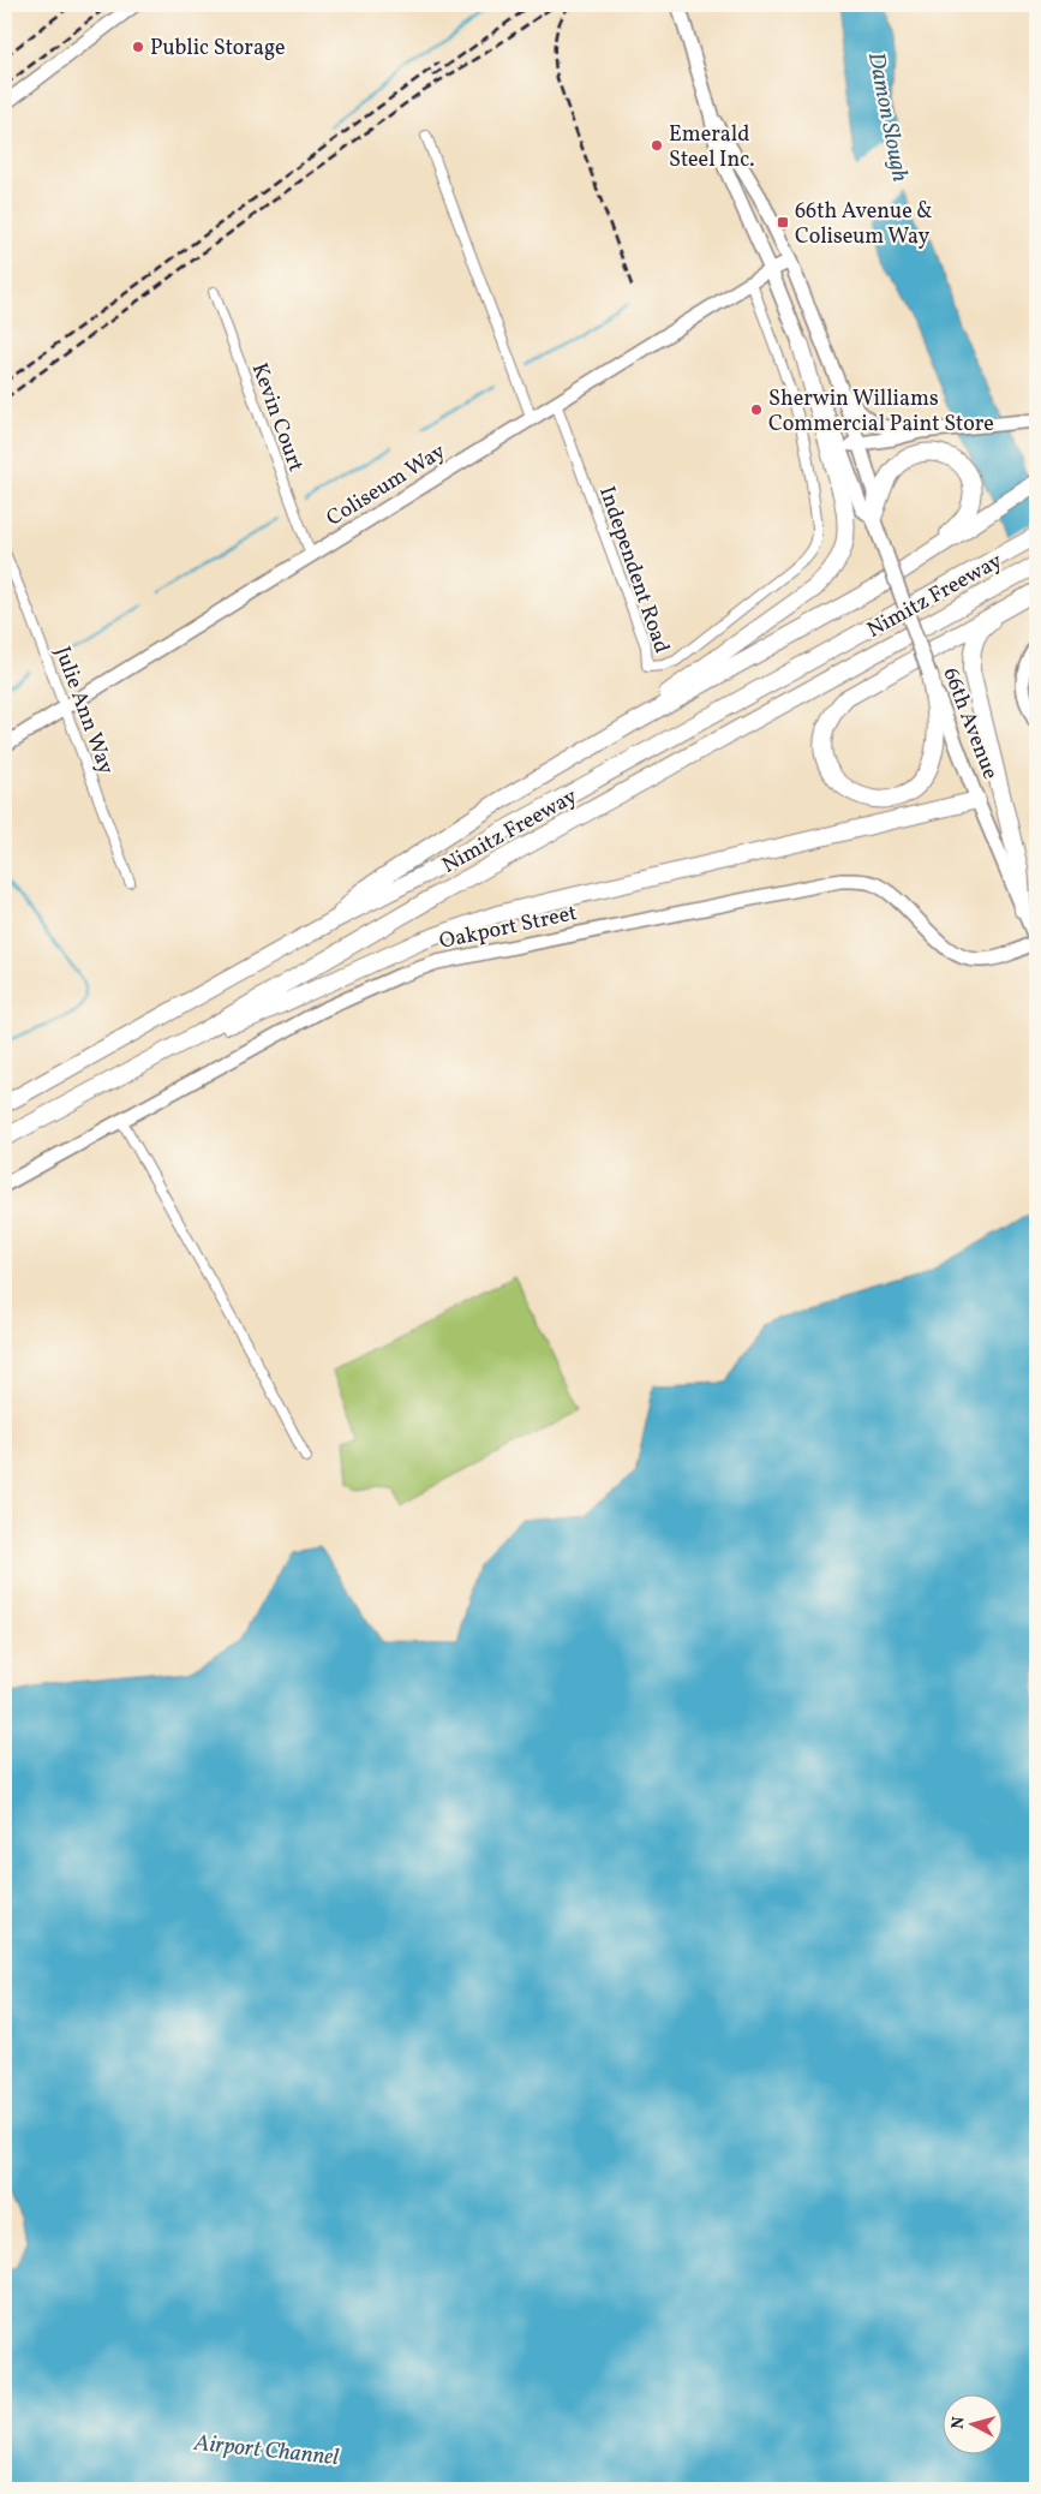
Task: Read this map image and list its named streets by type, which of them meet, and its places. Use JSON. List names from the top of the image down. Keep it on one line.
{"streets":{"highway":["Nimitz Freeway"],"street":["Kevin Court","Coliseum Way","Independent Road","Julie Ann Way","66th Avenue","Oakport Street"]},"crossings":[["Kevin Court","Coliseum Way"],["Coliseum Way","Independent Road"],["Coliseum Way","Julie Ann Way"],["Coliseum Way","66th Avenue"],["66th Avenue","Oakport Street"]],"water":["Damon Slough","Airport Channel"],"places":{"other":["Public Storage","Emerald Steel Inc.","Sherwin Williams Commercial Paint Store"],"transit":["66th Avenue & Coliseum Way"]},"north":"left"}
